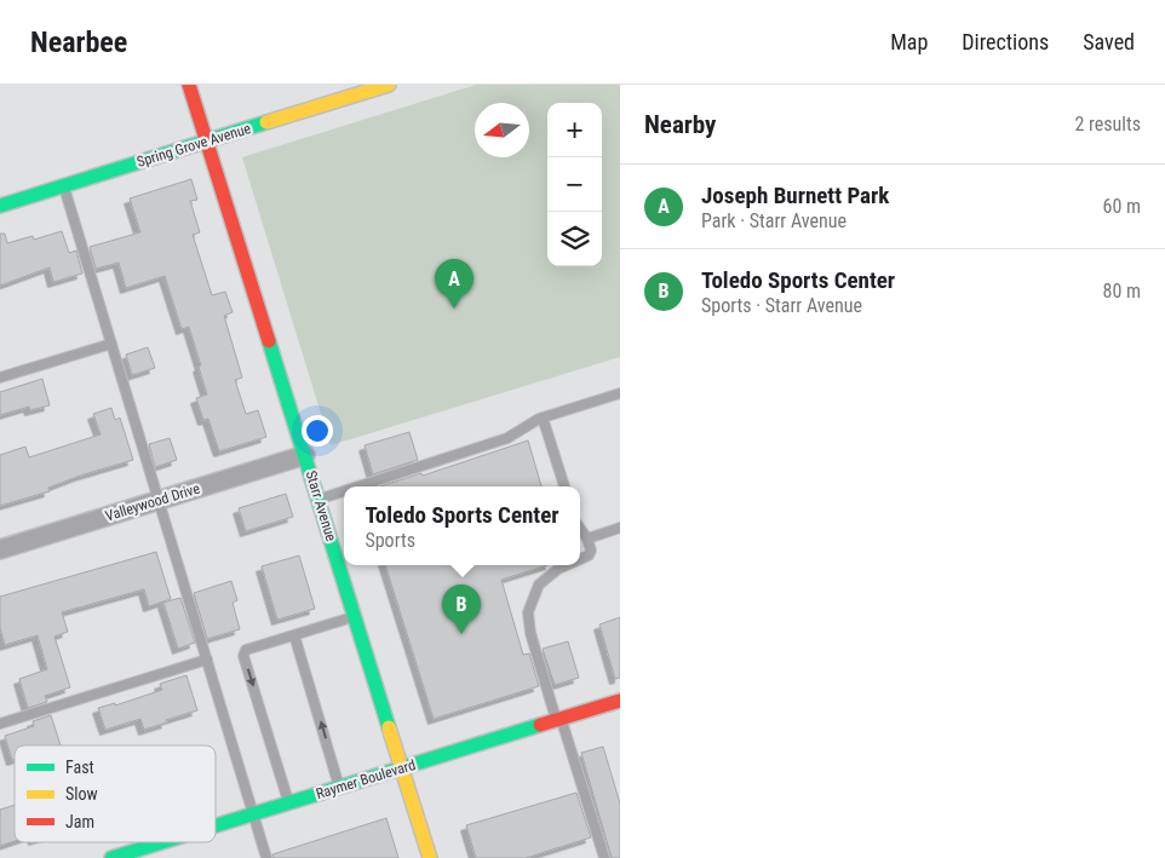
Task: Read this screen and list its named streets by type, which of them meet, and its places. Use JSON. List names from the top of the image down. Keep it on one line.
{"streets":{"street":["Spring Grove Avenue","Valleywood Drive","Starr Avenue","Raymer Boulevard"]},"crossings":[["Spring Grove Avenue","Starr Avenue"],["Valleywood Drive","Starr Avenue"],["Starr Avenue","Raymer Boulevard"]],"legend":["Fast","Slow","Jam"],"north":"left","page":{"header":"Nearbee","nav":["Map","Directions","Saved"],"heading":["Nearby","2 results"],"map_buttons":["+","−"],"list":[{"mark":"A","name":"Joseph Burnett Park","note":"Park · Starr Avenue","value":"60 m"},{"mark":"B","name":"Toledo Sports Center","note":"Sports · Starr Avenue","value":"80 m"}],"pins":["A","B"],"popup":["Toledo Sports Center","Sports"]}}
